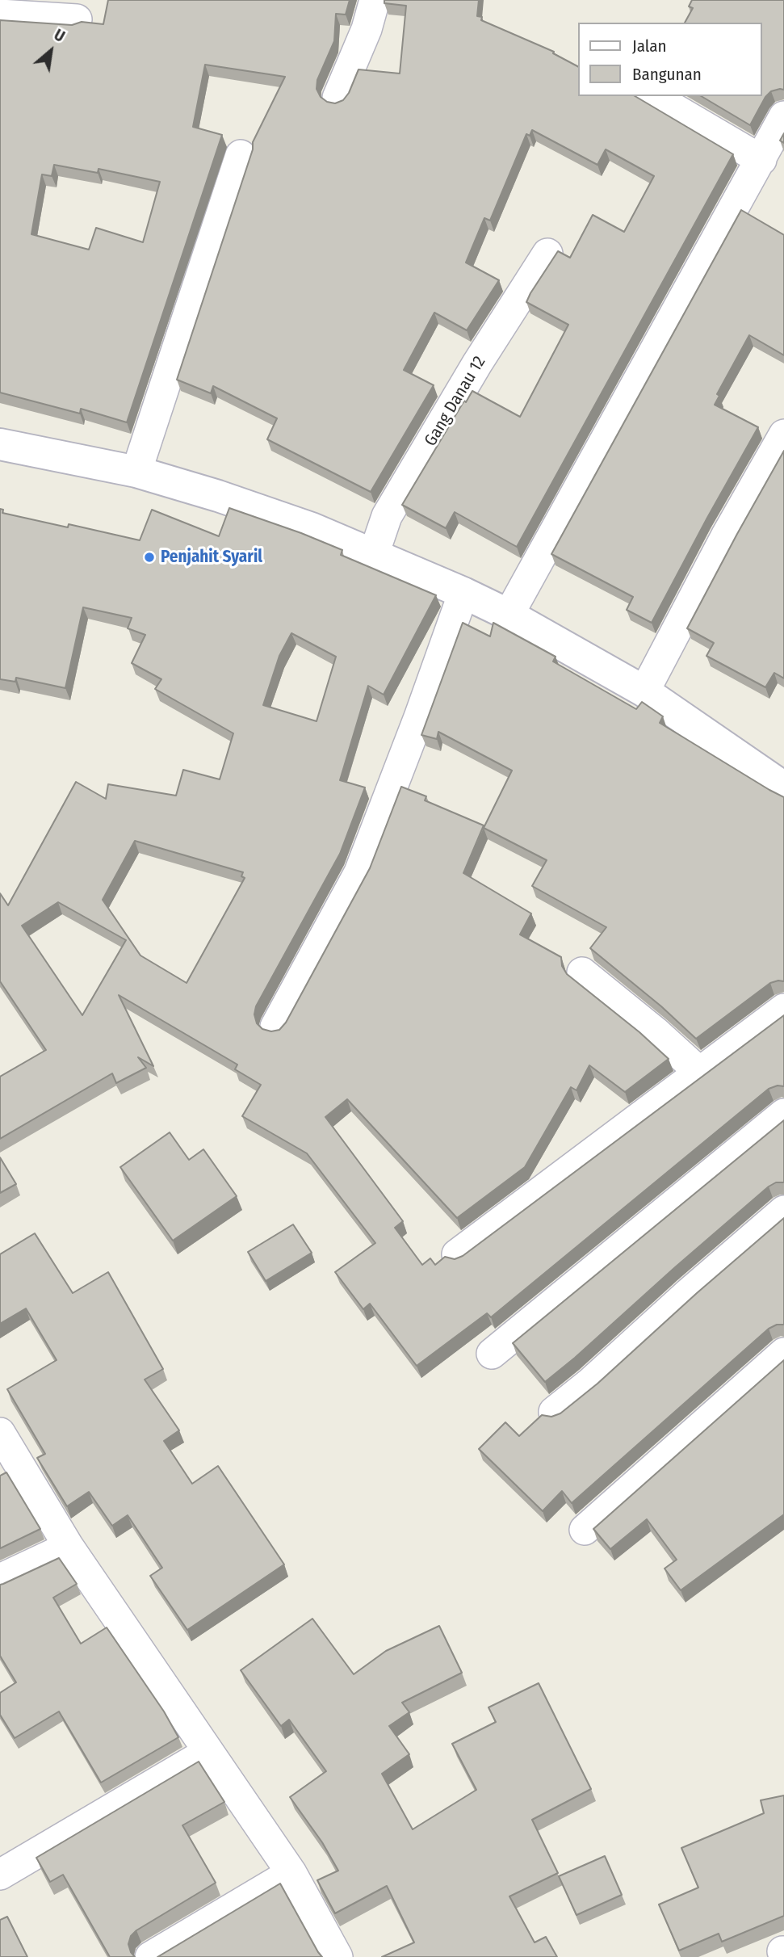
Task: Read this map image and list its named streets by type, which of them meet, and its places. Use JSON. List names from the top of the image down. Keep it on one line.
{"streets":{"street":["Gang Danau 12"]},"places":["Penjahit Syaril"],"legend":["Jalan","Bangunan"],"north":"top right"}
